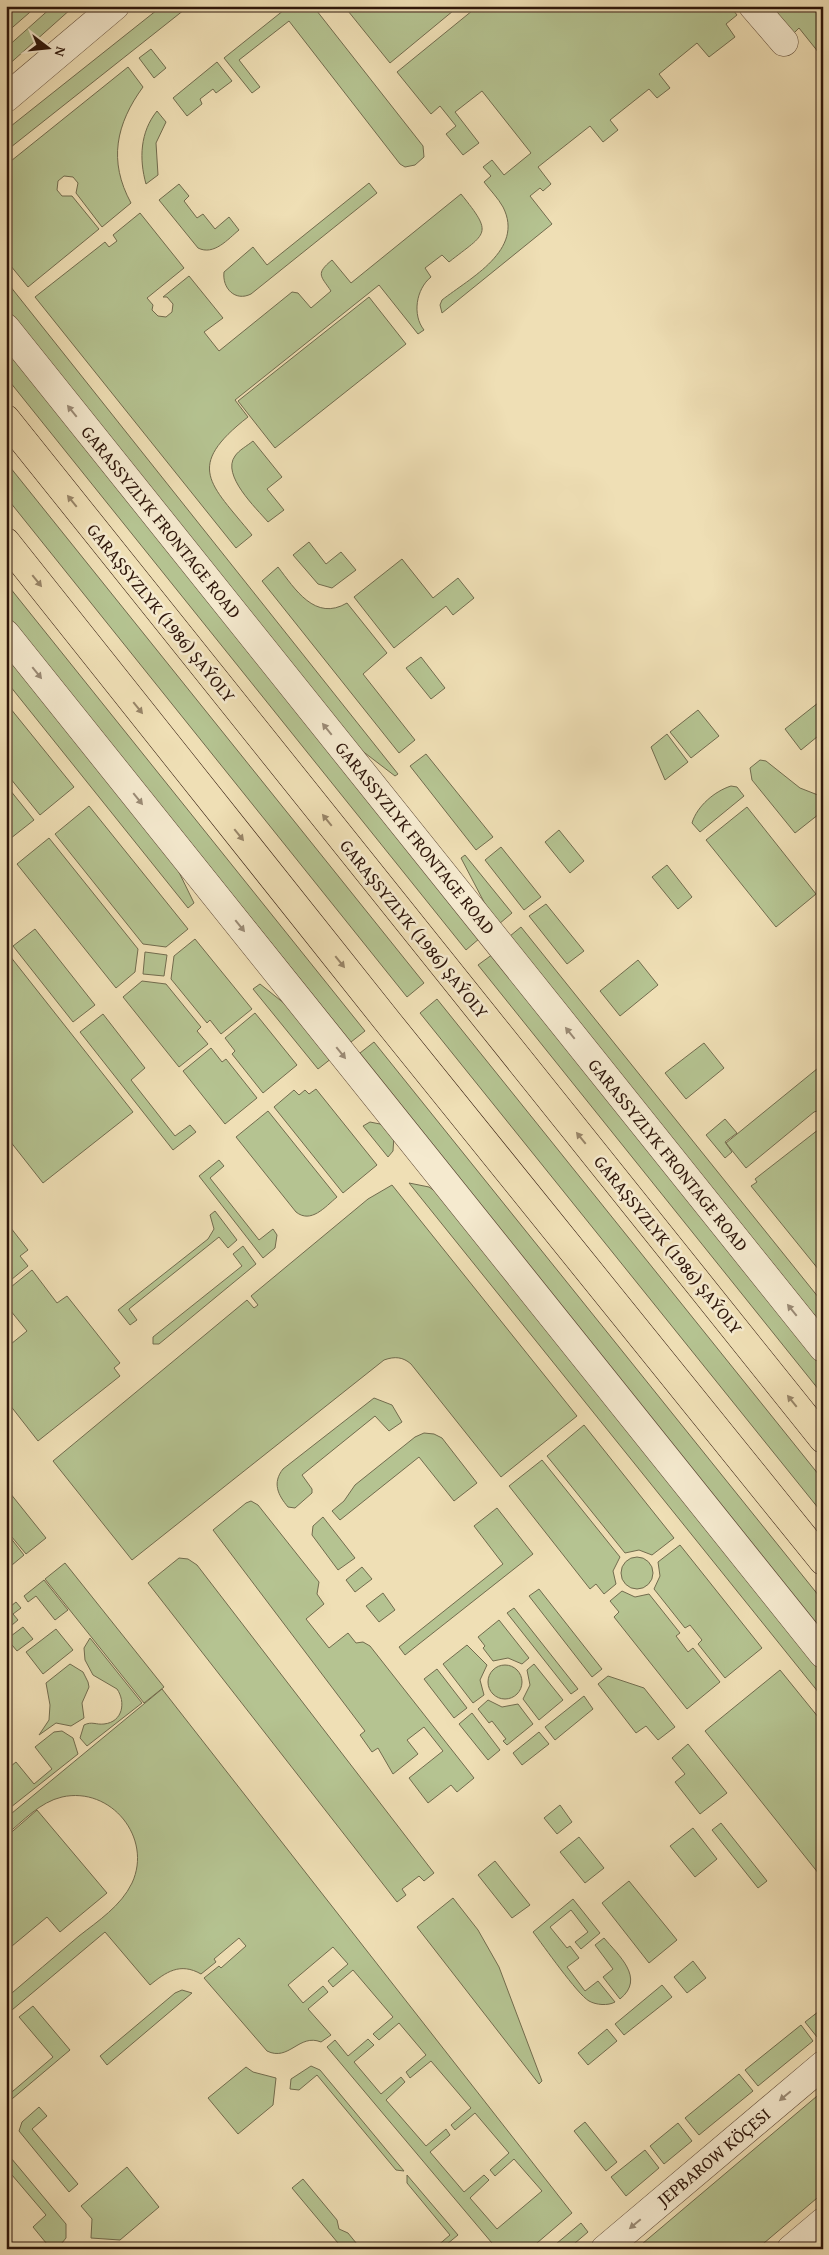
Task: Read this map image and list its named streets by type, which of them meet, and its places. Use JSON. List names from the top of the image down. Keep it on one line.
{"streets":{"main road":["GARAŞSYZLYK (1986) ŞAÝOLY"],"street":["GARASSYZLYK FRONTAGE ROAD","JEPBAROW KÖÇESI"]},"one_way":["JEPBAROW KÖÇESI"],"north":"right"}
